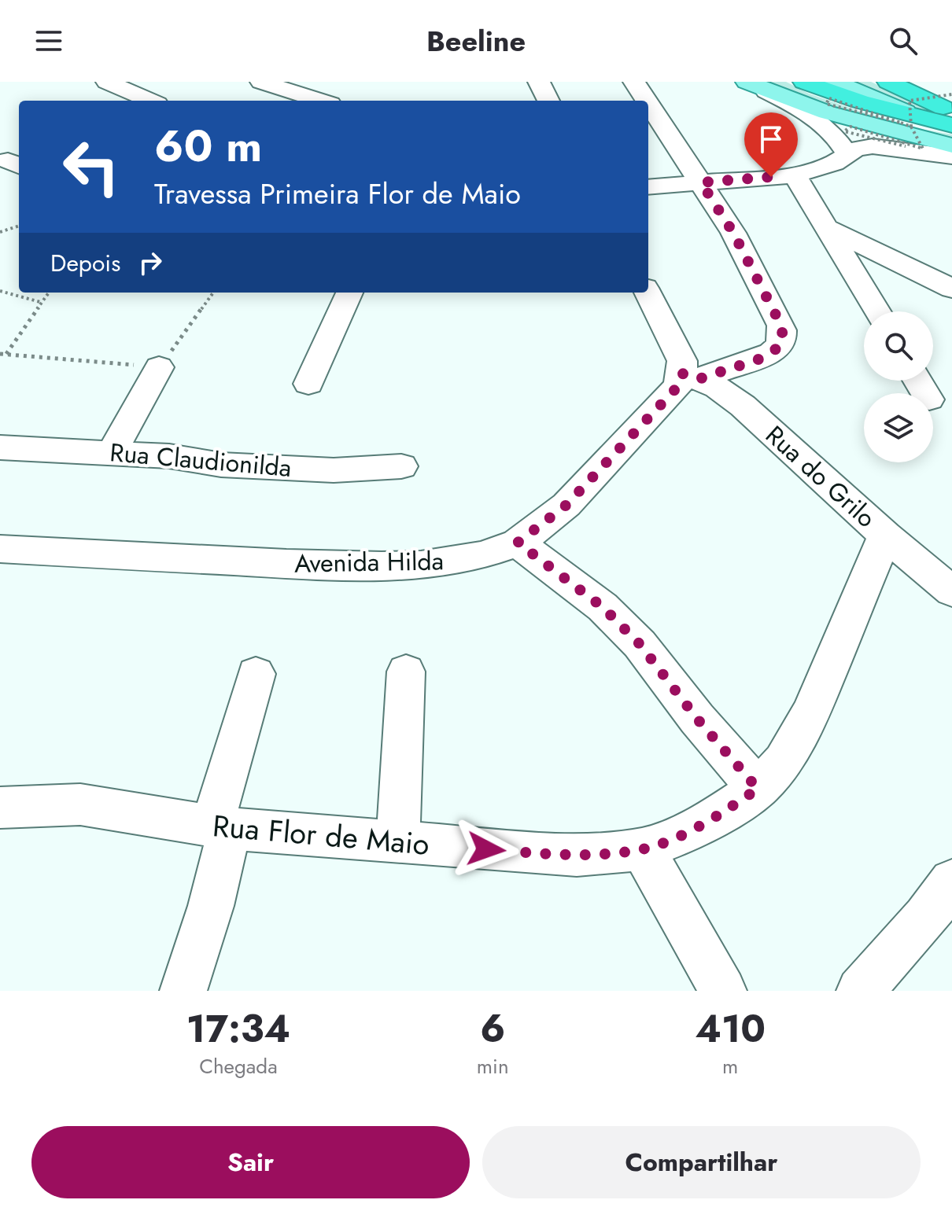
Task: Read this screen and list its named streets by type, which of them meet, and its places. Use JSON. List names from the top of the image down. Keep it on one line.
{"streets":{"street":["Rua Claudionilda","Rua do Grilo","Avenida Hilda","Rua Flor de Maio"]},"crossings":[["Rua do Grilo","Avenida Hilda"],["Rua do Grilo","Rua Flor de Maio"]],"page":{"header":"Beeline","turn":["60 m","Travessa Primeira Flor de Maio"],"then":"Depois","eta":["17:34","Chegada","6","min","410","m"],"buttons":["Sair","Compartilhar"]}}
